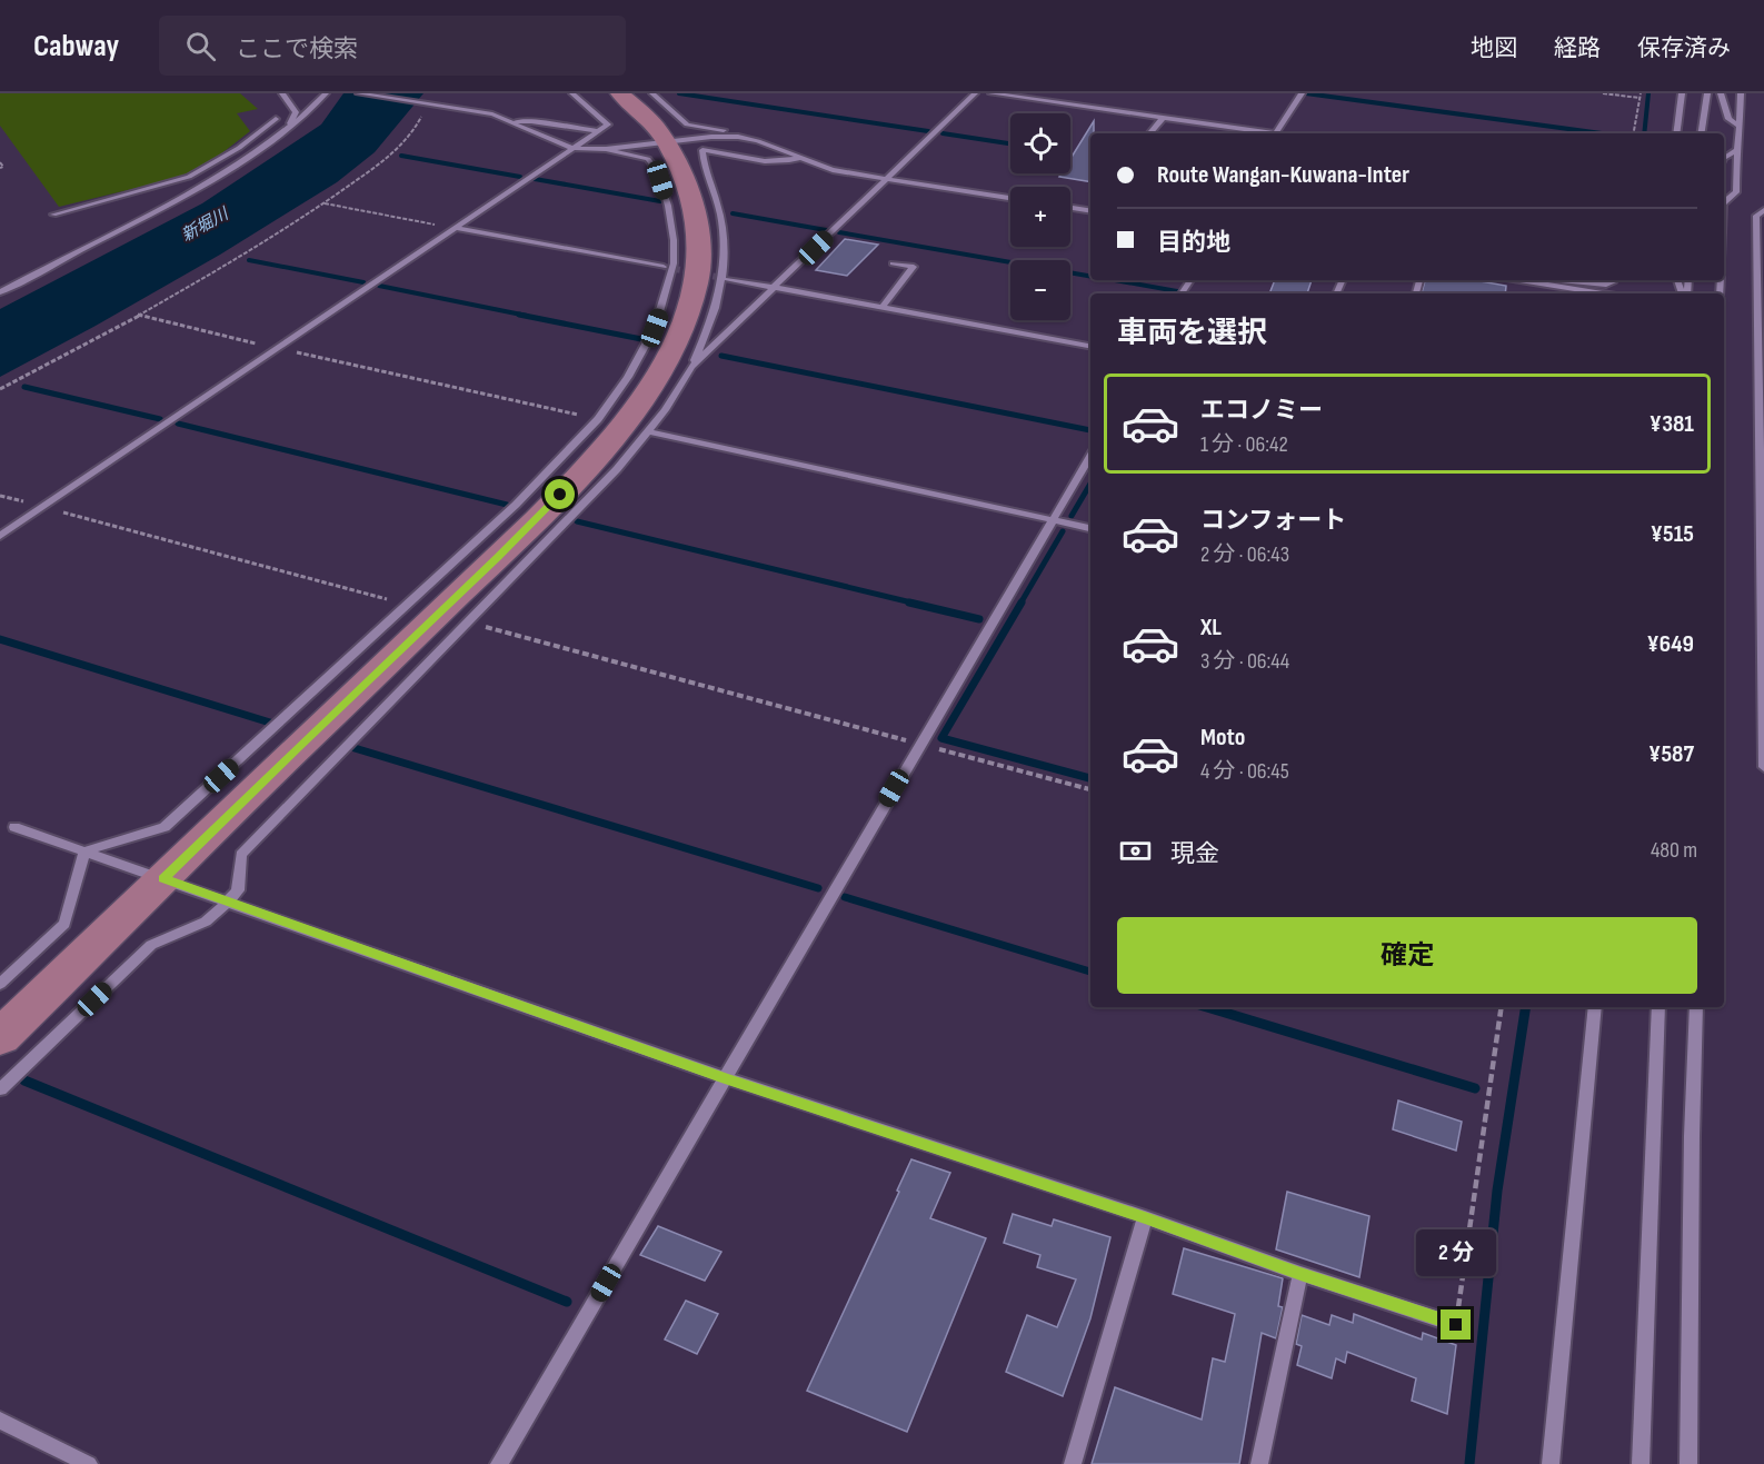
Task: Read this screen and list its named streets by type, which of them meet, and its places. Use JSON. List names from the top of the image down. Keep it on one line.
{"water":["新堀川"],"page":{"header":"Cabway","search":"ここで検索","nav":["地図","経路","保存済み"],"map_buttons":["+","−"],"banner":["Route Wangan-Kuwana-Inter","目的地"],"heading":"車両を選択","list":[{"name":"エコノミー","note":"1 分 · 06:42","value":"¥381"},{"name":"コンフォート","note":"2 分 · 06:43","value":"¥515"},{"name":"XL","note":"3 分 · 06:44","value":"¥649"},{"name":"Moto","note":"4 分 · 06:45","value":"¥587"}],"pay":["現金","480 m"],"buttons":"確定","bubble":"2 分"}}
